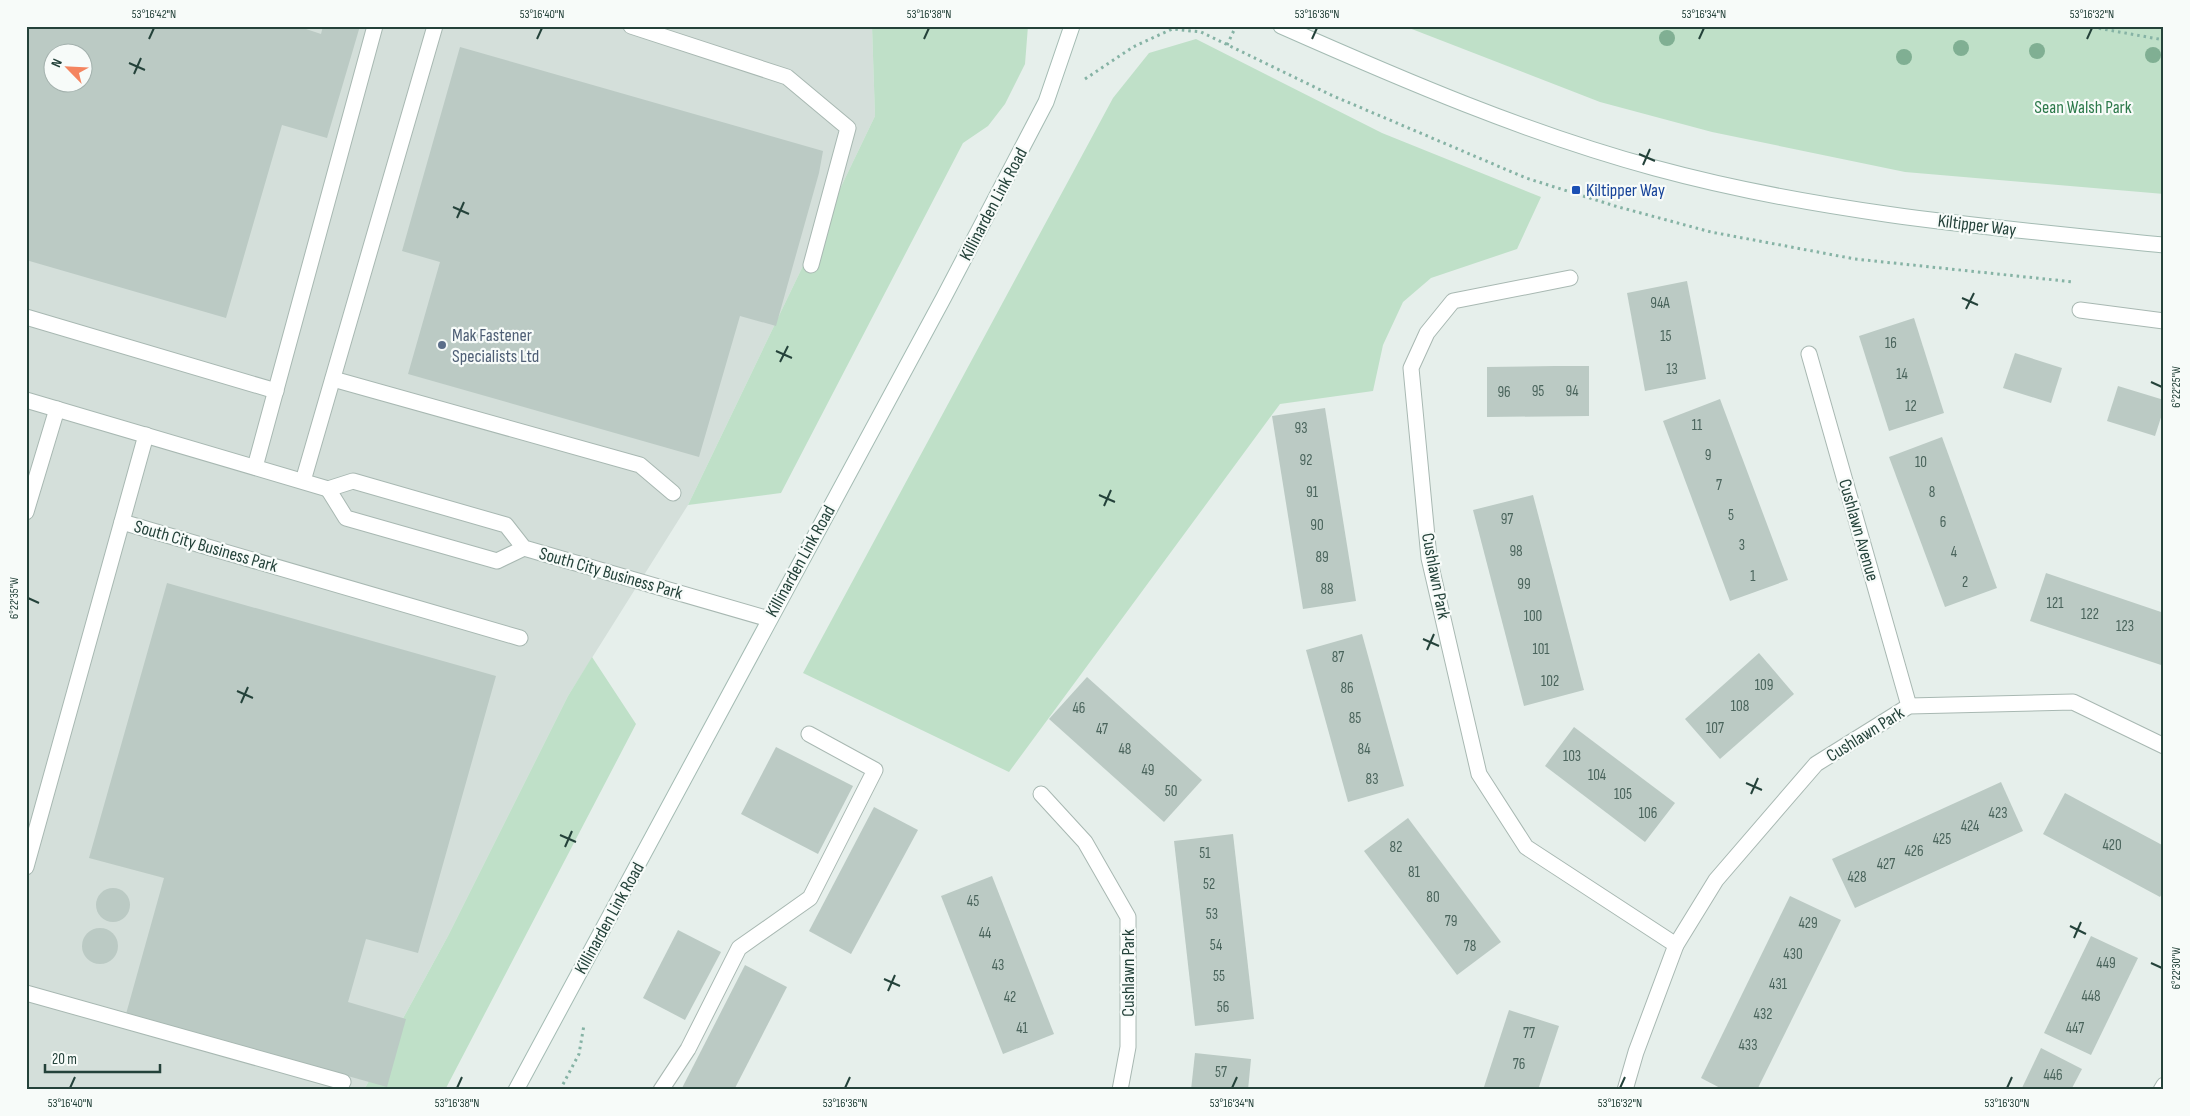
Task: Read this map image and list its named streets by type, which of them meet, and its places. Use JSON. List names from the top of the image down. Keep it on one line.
{"streets":{"street":["Killinarden Link Road","Kiltipper Way","Cushlawn Avenue","South City Business Park","Cushlawn Park"]},"crossings":[["Killinarden Link Road","South City Business Park"],["Cushlawn Avenue","Cushlawn Park"]],"parks":["Sean Walsh Park"],"places":{"transit":["Kiltipper Way"],"other":["Mak Fastener Specialists Ltd"]},"house_numbers":["94A","15","16","13","14","95","94","96","12","11","93","9","92","10","7","91","8","5","97","6","90","3","98","4","89","1","2","99","88","121","122","100","123","101","87","102","109","86","108","46","85","107","47","48","84","103","49","104","83","50","105","106","423","424","425","420","82","426","51","427","81","428","52","80","45","53","79","429","44","54","78","430","449","43","55","431","448","42","56","432","41","447","77","433","76","57","446"],"scale_bar":"20 m","north":"top left","coordinates":["53°16'42\"N","53°16'40\"N","53°16'38\"N","53°16'36\"N","53°16'34\"N","53°16'32\"N","6°22'25\"W","6°22'35\"W","6°22'30\"W","53°16'30\"N"]}
